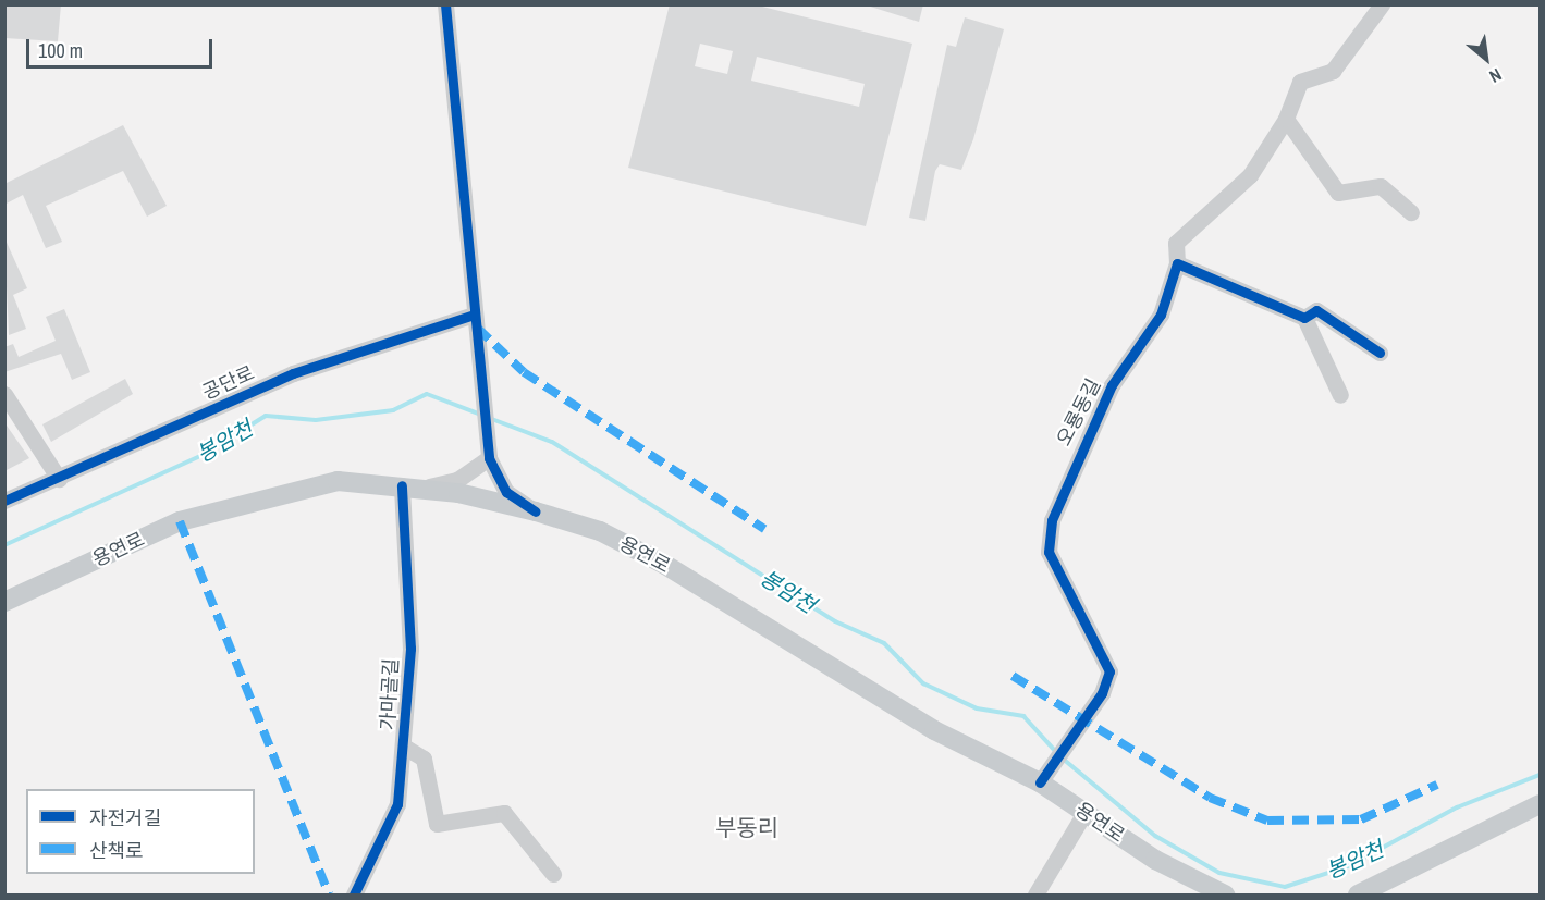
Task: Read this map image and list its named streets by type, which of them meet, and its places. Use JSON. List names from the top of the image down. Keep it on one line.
{"streets":{"main road":["용연로"],"street":["공단로","오룡동길","가마골길"]},"crossings":[["오룡동길","용연로"],["용연로","가마골길"]],"districts":["부동리"],"water":["봉암천"],"legend":["자전거길","산책로"],"scale_bar":"100 m","north":"bottom right"}
